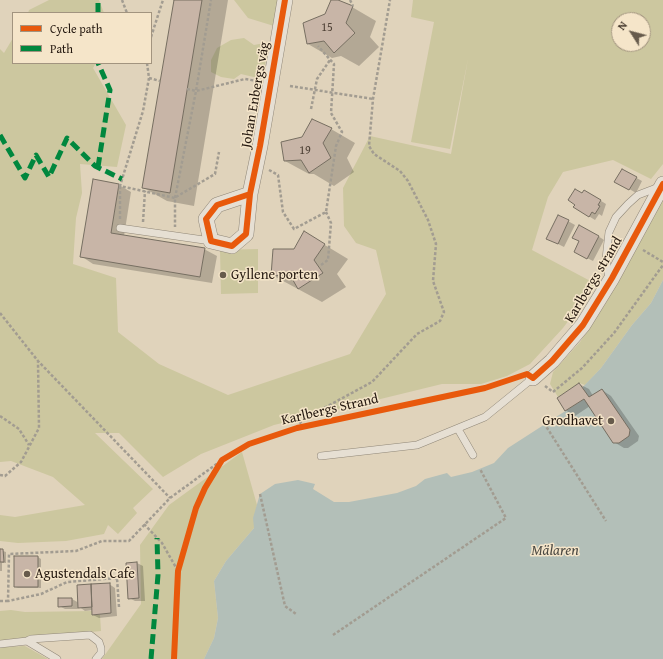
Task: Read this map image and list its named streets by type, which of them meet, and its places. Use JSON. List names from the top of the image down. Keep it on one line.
{"streets":{"street":["Johan Enbergs väg","Karlbergs strand"],"cycle path":["Karlbergs Strand"]},"water":["Mälaren"],"places":["Gyllene porten","Grodhavet","Agustendals Cafe"],"house_numbers":["15","19"],"legend":["Cycle path","Path"],"north":"top left"}
